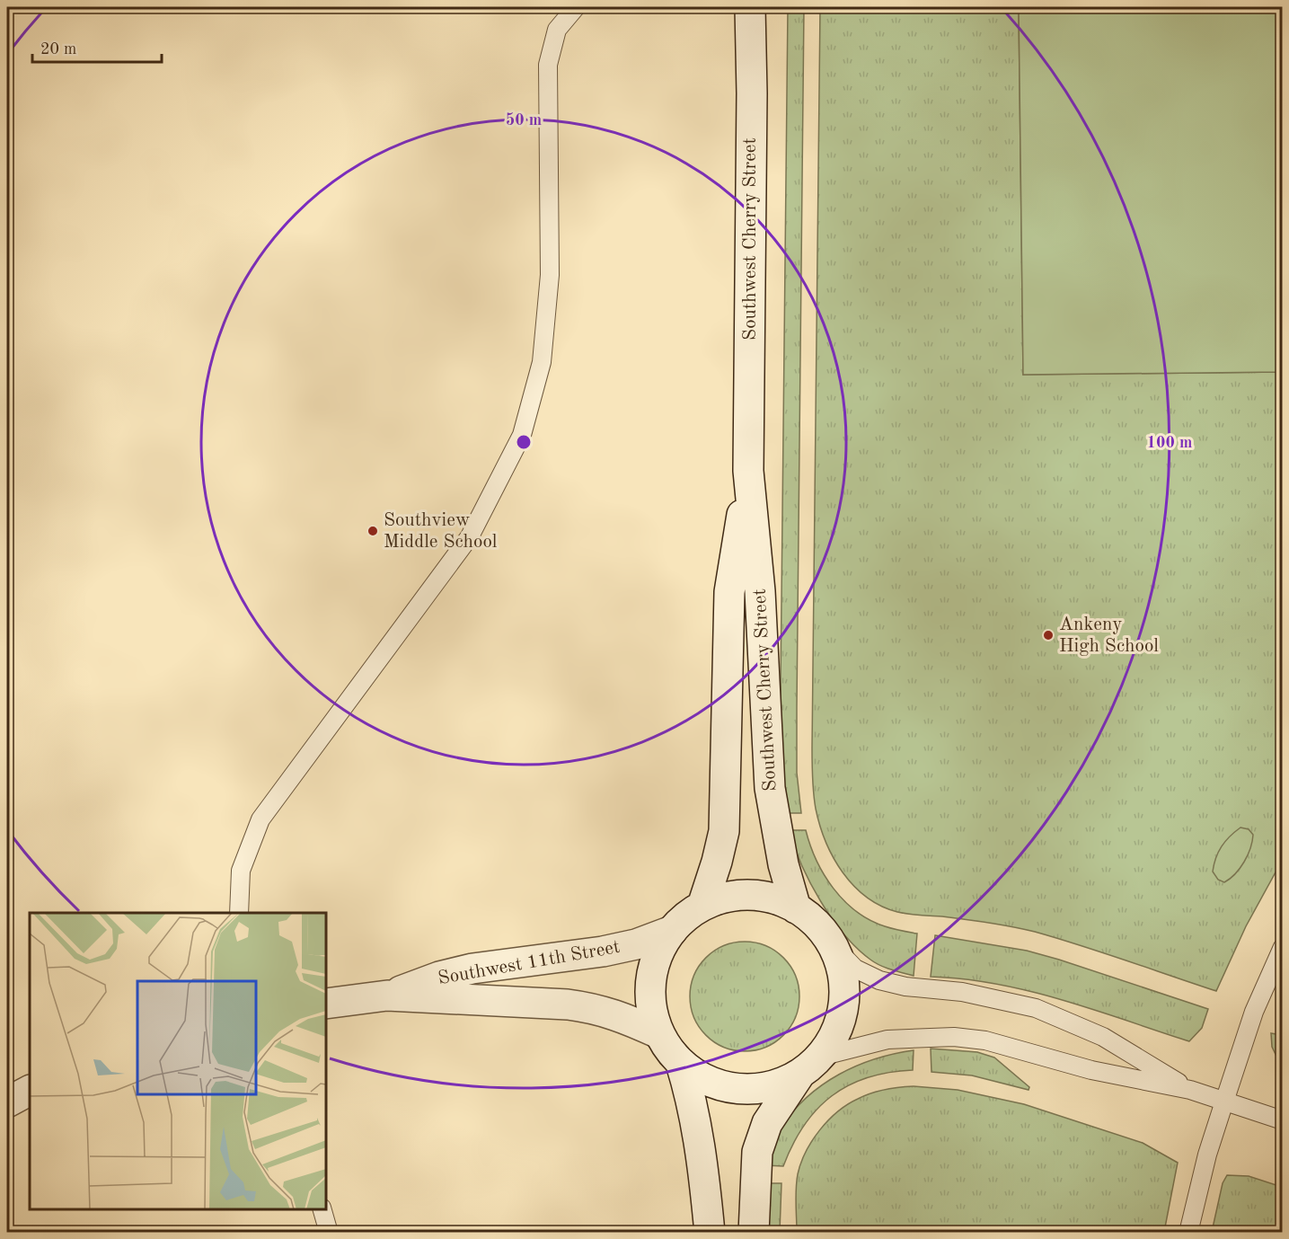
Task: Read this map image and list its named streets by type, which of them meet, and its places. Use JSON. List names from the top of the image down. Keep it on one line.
{"streets":{"street":["Southwest Cherry Street","Southwest 11th Street"]},"places":["Southview Middle School","Ankeny High School"],"scale_bar":"20 m","rings":["50 m","100 m"]}
